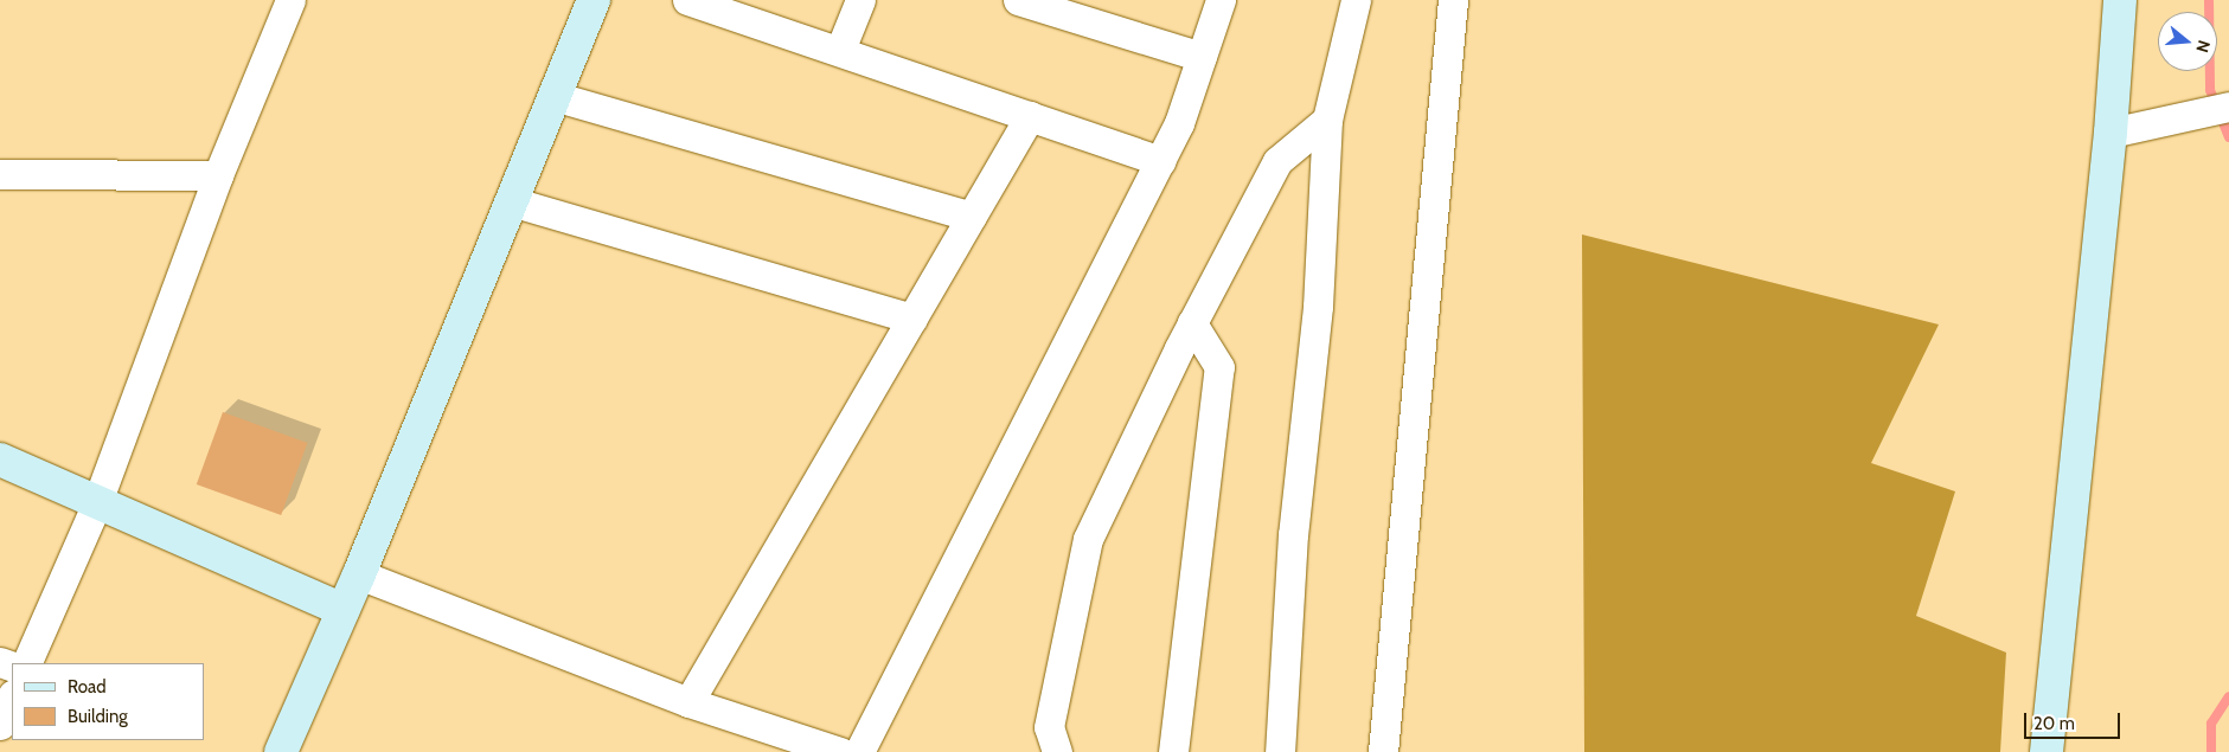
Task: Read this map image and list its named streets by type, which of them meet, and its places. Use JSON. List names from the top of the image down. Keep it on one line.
{"legend":["Road","Building"],"scale_bar":"20 m","north":"right"}
